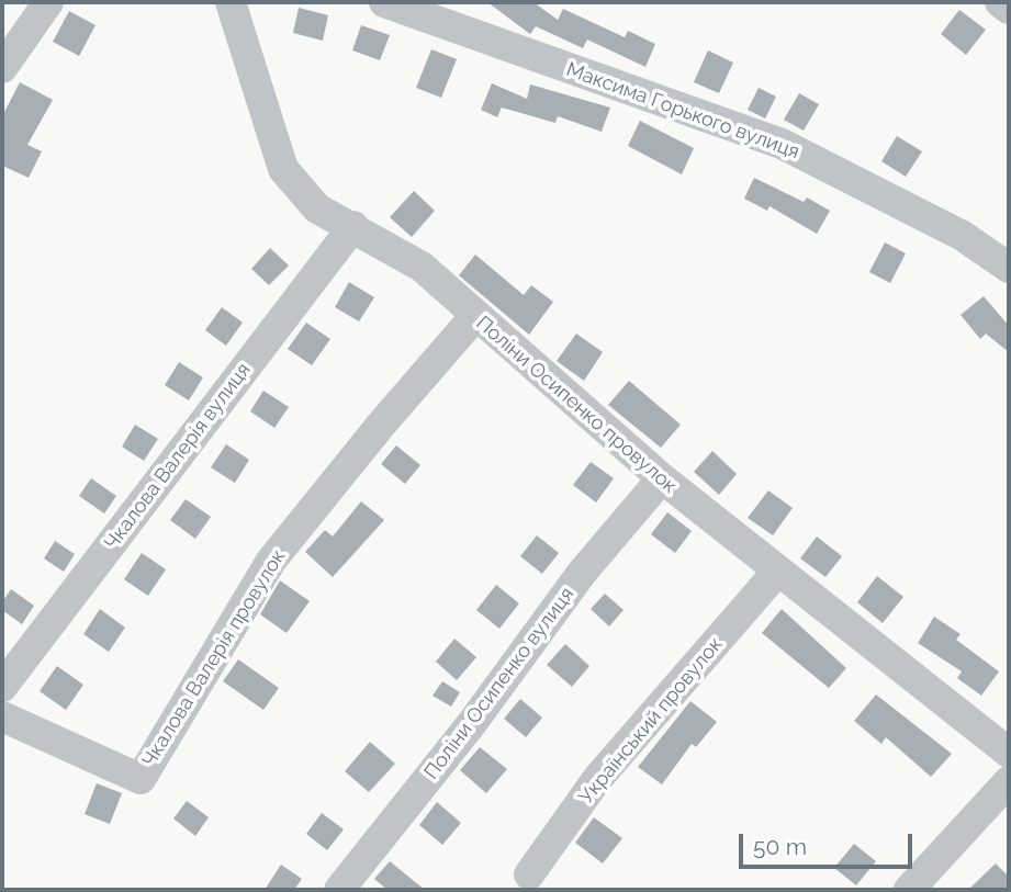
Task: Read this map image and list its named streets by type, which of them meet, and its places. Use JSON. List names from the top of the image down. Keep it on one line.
{"streets":{"street":["Максима Горького вулиця","Поліни Осипенко провулок","Чкалова Валерія вулиця","Чкалова Валерія провулок","Поліни Осипенко вулиця","Український провулок"]},"crossings":[["Поліни Осипенко провулок","Чкалова Валерія вулиця"],["Поліни Осипенко провулок","Чкалова Валерія провулок"],["Поліни Осипенко провулок","Поліни Осипенко вулиця"],["Поліни Осипенко провулок","Український провулок"]],"scale_bar":"50 m"}
